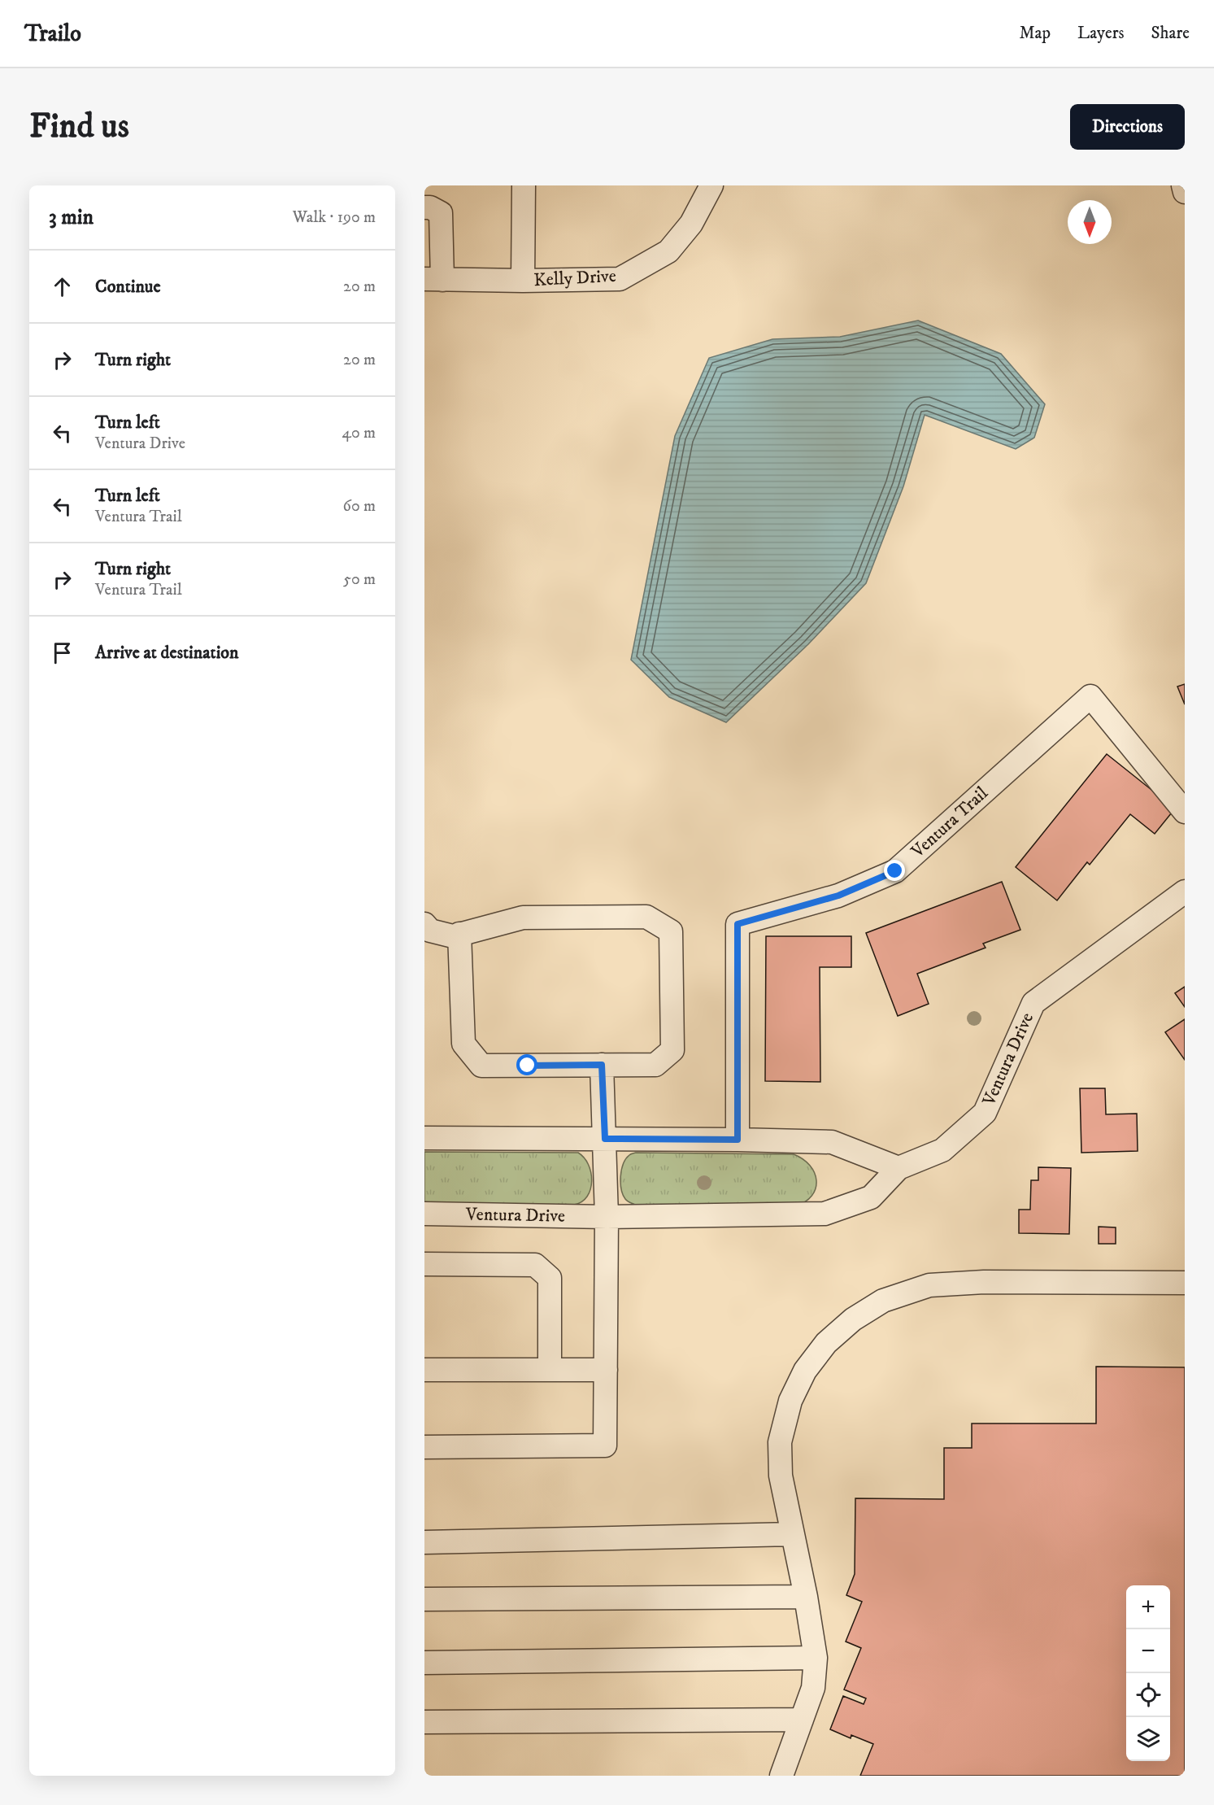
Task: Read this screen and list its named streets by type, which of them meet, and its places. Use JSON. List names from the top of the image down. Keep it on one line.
{"streets":{"street":["Kelly Drive","Ventura Trail","Ventura Drive"]},"north":"bottom","page":{"header":"Trailo","nav":["Map","Layers","Share"],"buttons":"Directions","title":"Find us","heading":["3 min","Walk · 190 m"],"list":[["Continue","20 m"],["Turn right","20 m"],["Turn left","Ventura Drive","40 m"],["Turn left","Ventura Trail","60 m"],["Turn right","Ventura Trail","50 m"],"Arrive at destination"],"map_buttons":["+","−"]}}
